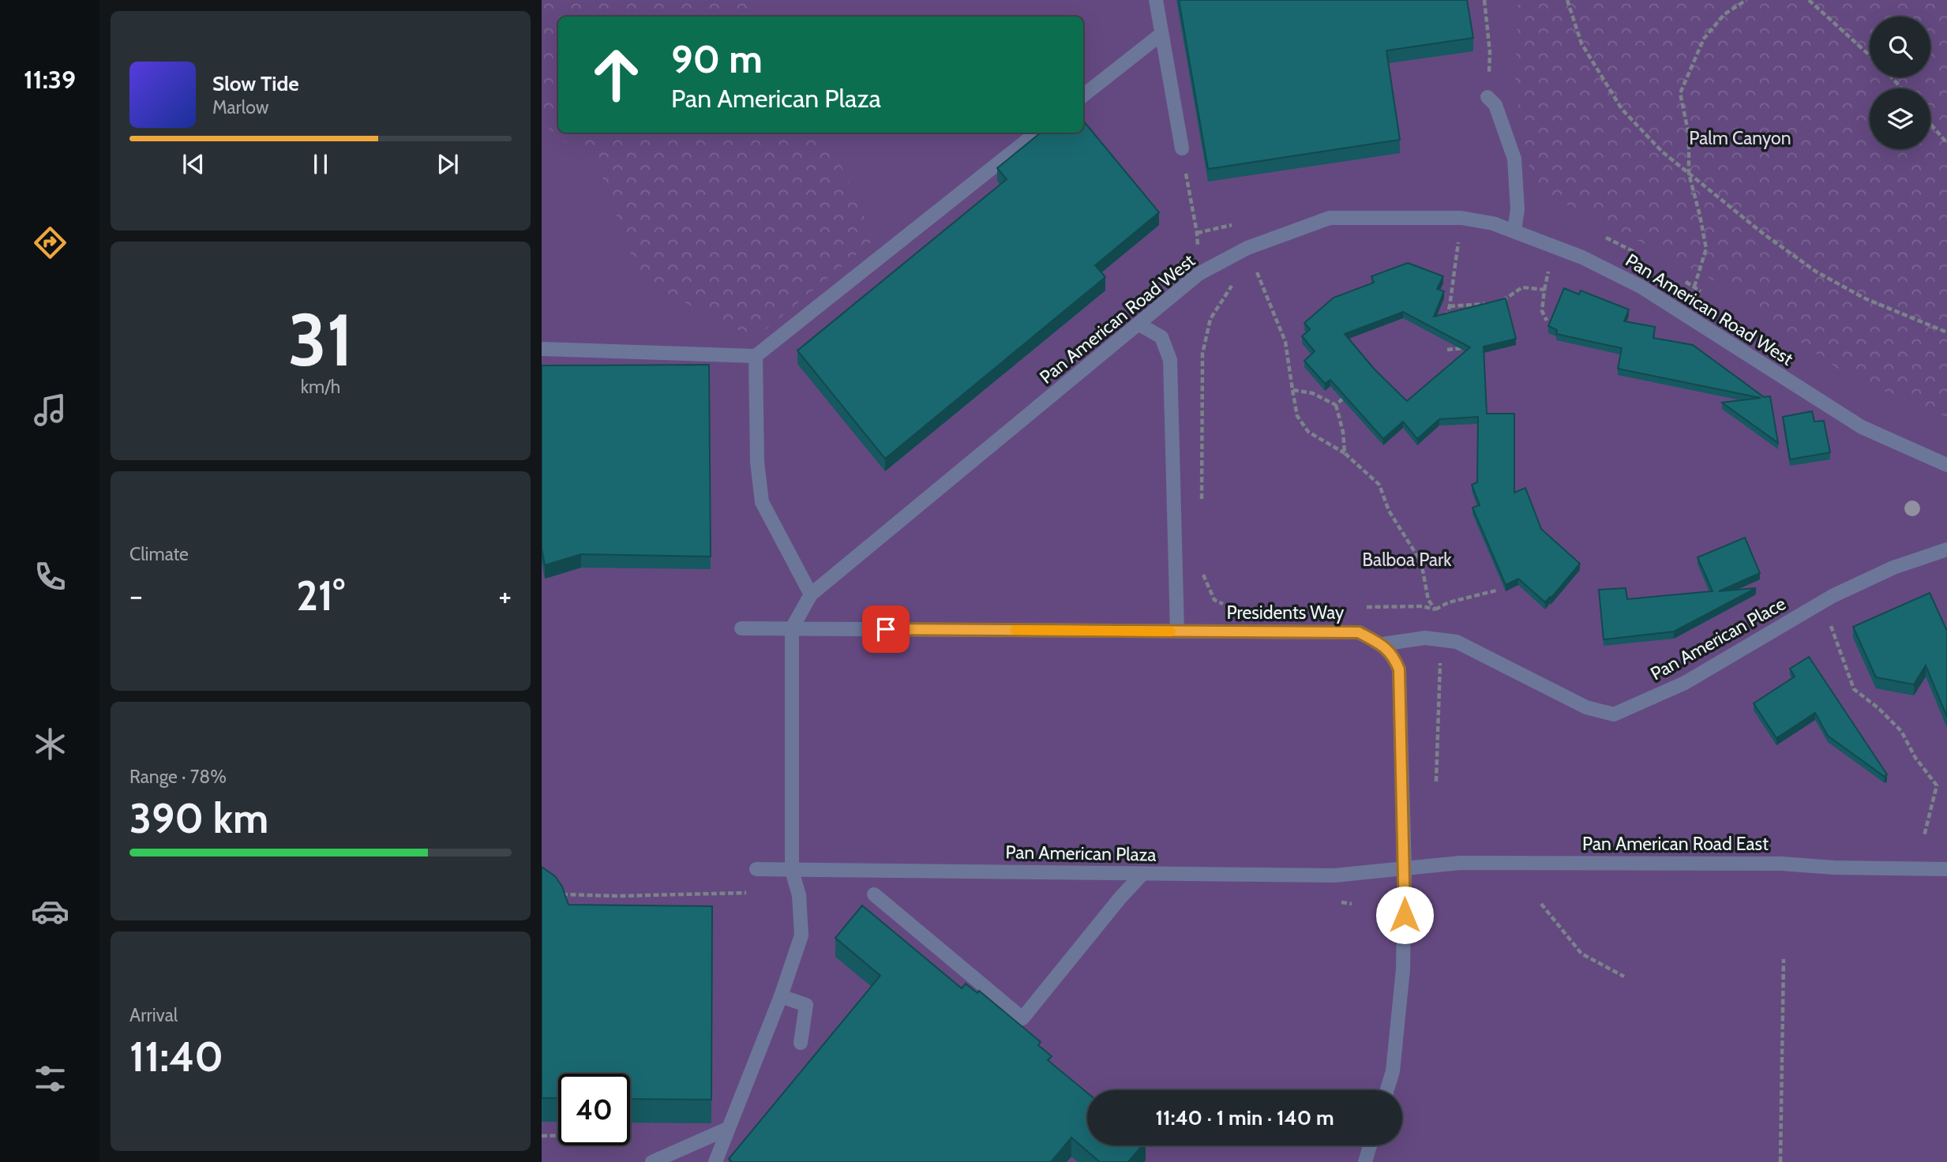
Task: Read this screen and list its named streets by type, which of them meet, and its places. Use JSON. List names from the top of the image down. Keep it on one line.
{"streets":{"street":["Pan American Road West","Presidents Way","Pan American Place","Pan American Road East","Pan American Plaza"]},"crossings":[["Presidents Way","Pan American Place"],["Presidents Way","Pan American Road East"],["Presidents Way","Pan American Plaza"],["Pan American Road East","Pan American Plaza"]],"parks":["Palm Canyon","Balboa Park"],"page":{"tabs":"11:39","turn":["90 m","Pan American Plaza"],"song":["Slow Tide","Marlow"],"tile":[["31","km/h"],"Climate",["Range · 78%","390 km"],["Arrival","11:40"]],"heat":["−","21°","+"],"limit":"40","trip":"11:40 · 1 min · 140 m"}}
